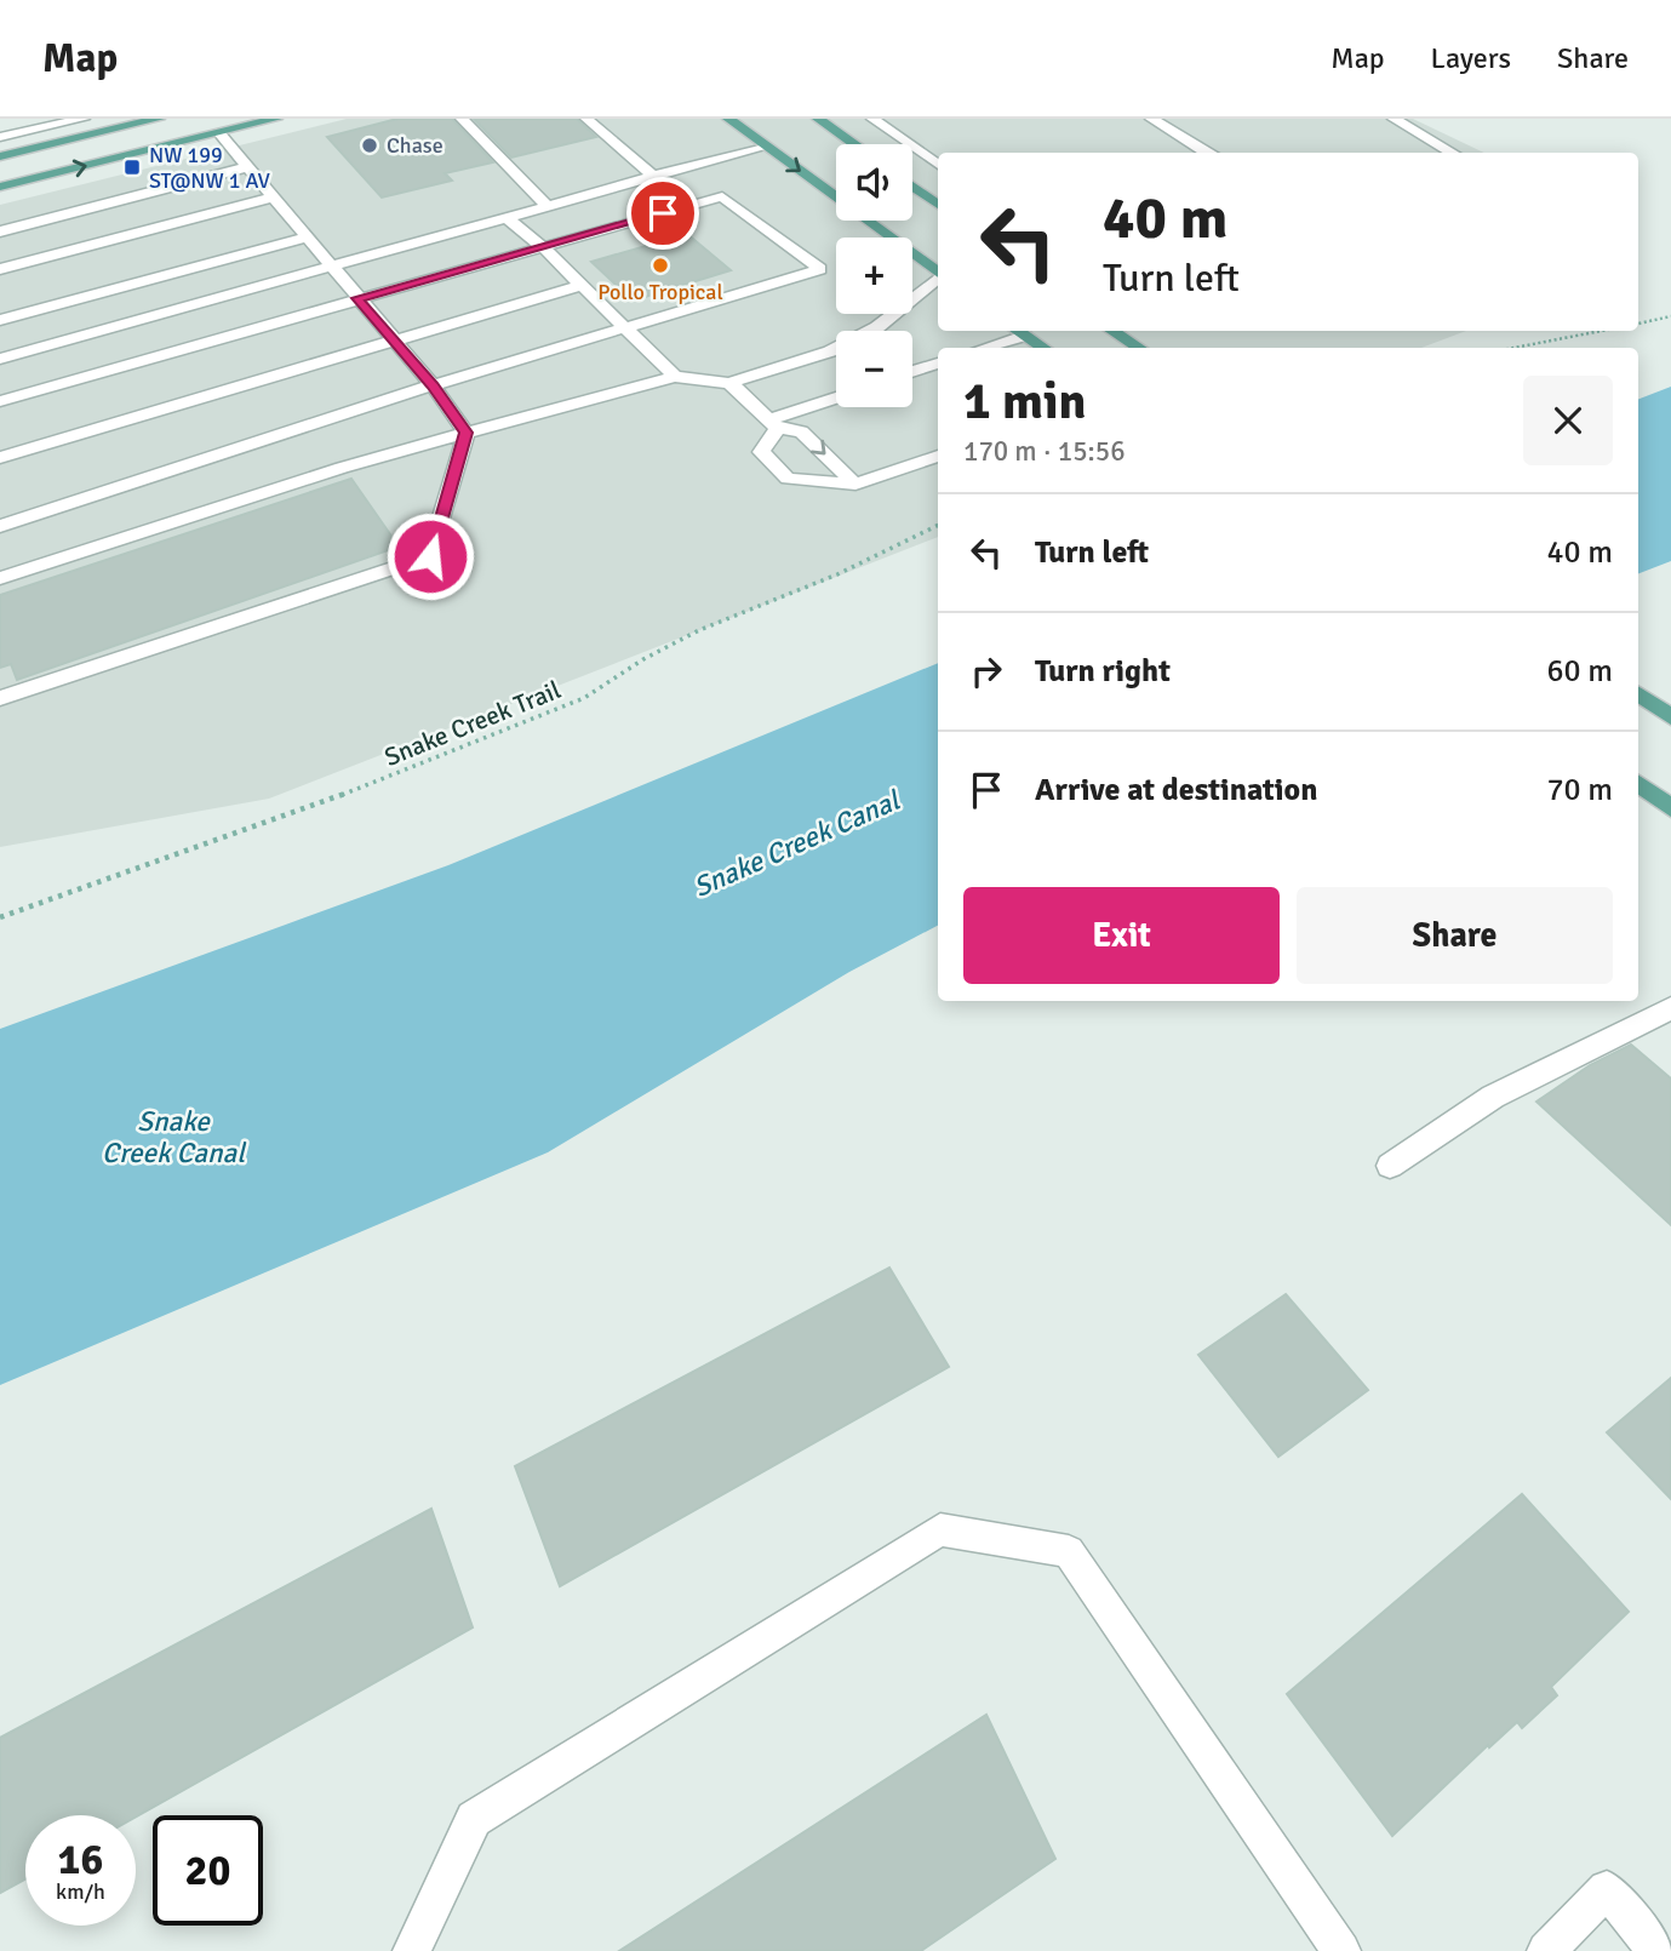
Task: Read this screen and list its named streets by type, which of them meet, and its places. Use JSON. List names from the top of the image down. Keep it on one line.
{"streets":{"path":["Snake Creek Trail"]},"water":["Snake Creek Canal"],"places":{"other":["Chase","Pollo Tropical"],"transit":["NW 199 ST@NW 1 AV"]},"page":{"header":"Map","nav":["Map","Layers","Share"],"map_buttons":["+","−"],"turn":["40 m","Turn left"],"heading":["1 min","170 m · 15:56"],"list":[{"name":"Turn left","value":"40 m"},{"name":"Turn right","value":"60 m"},{"name":"Arrive at destination","value":"70 m"}],"buttons":["Exit","Share"],"speed":"16 km/h","limit":"20"}}
